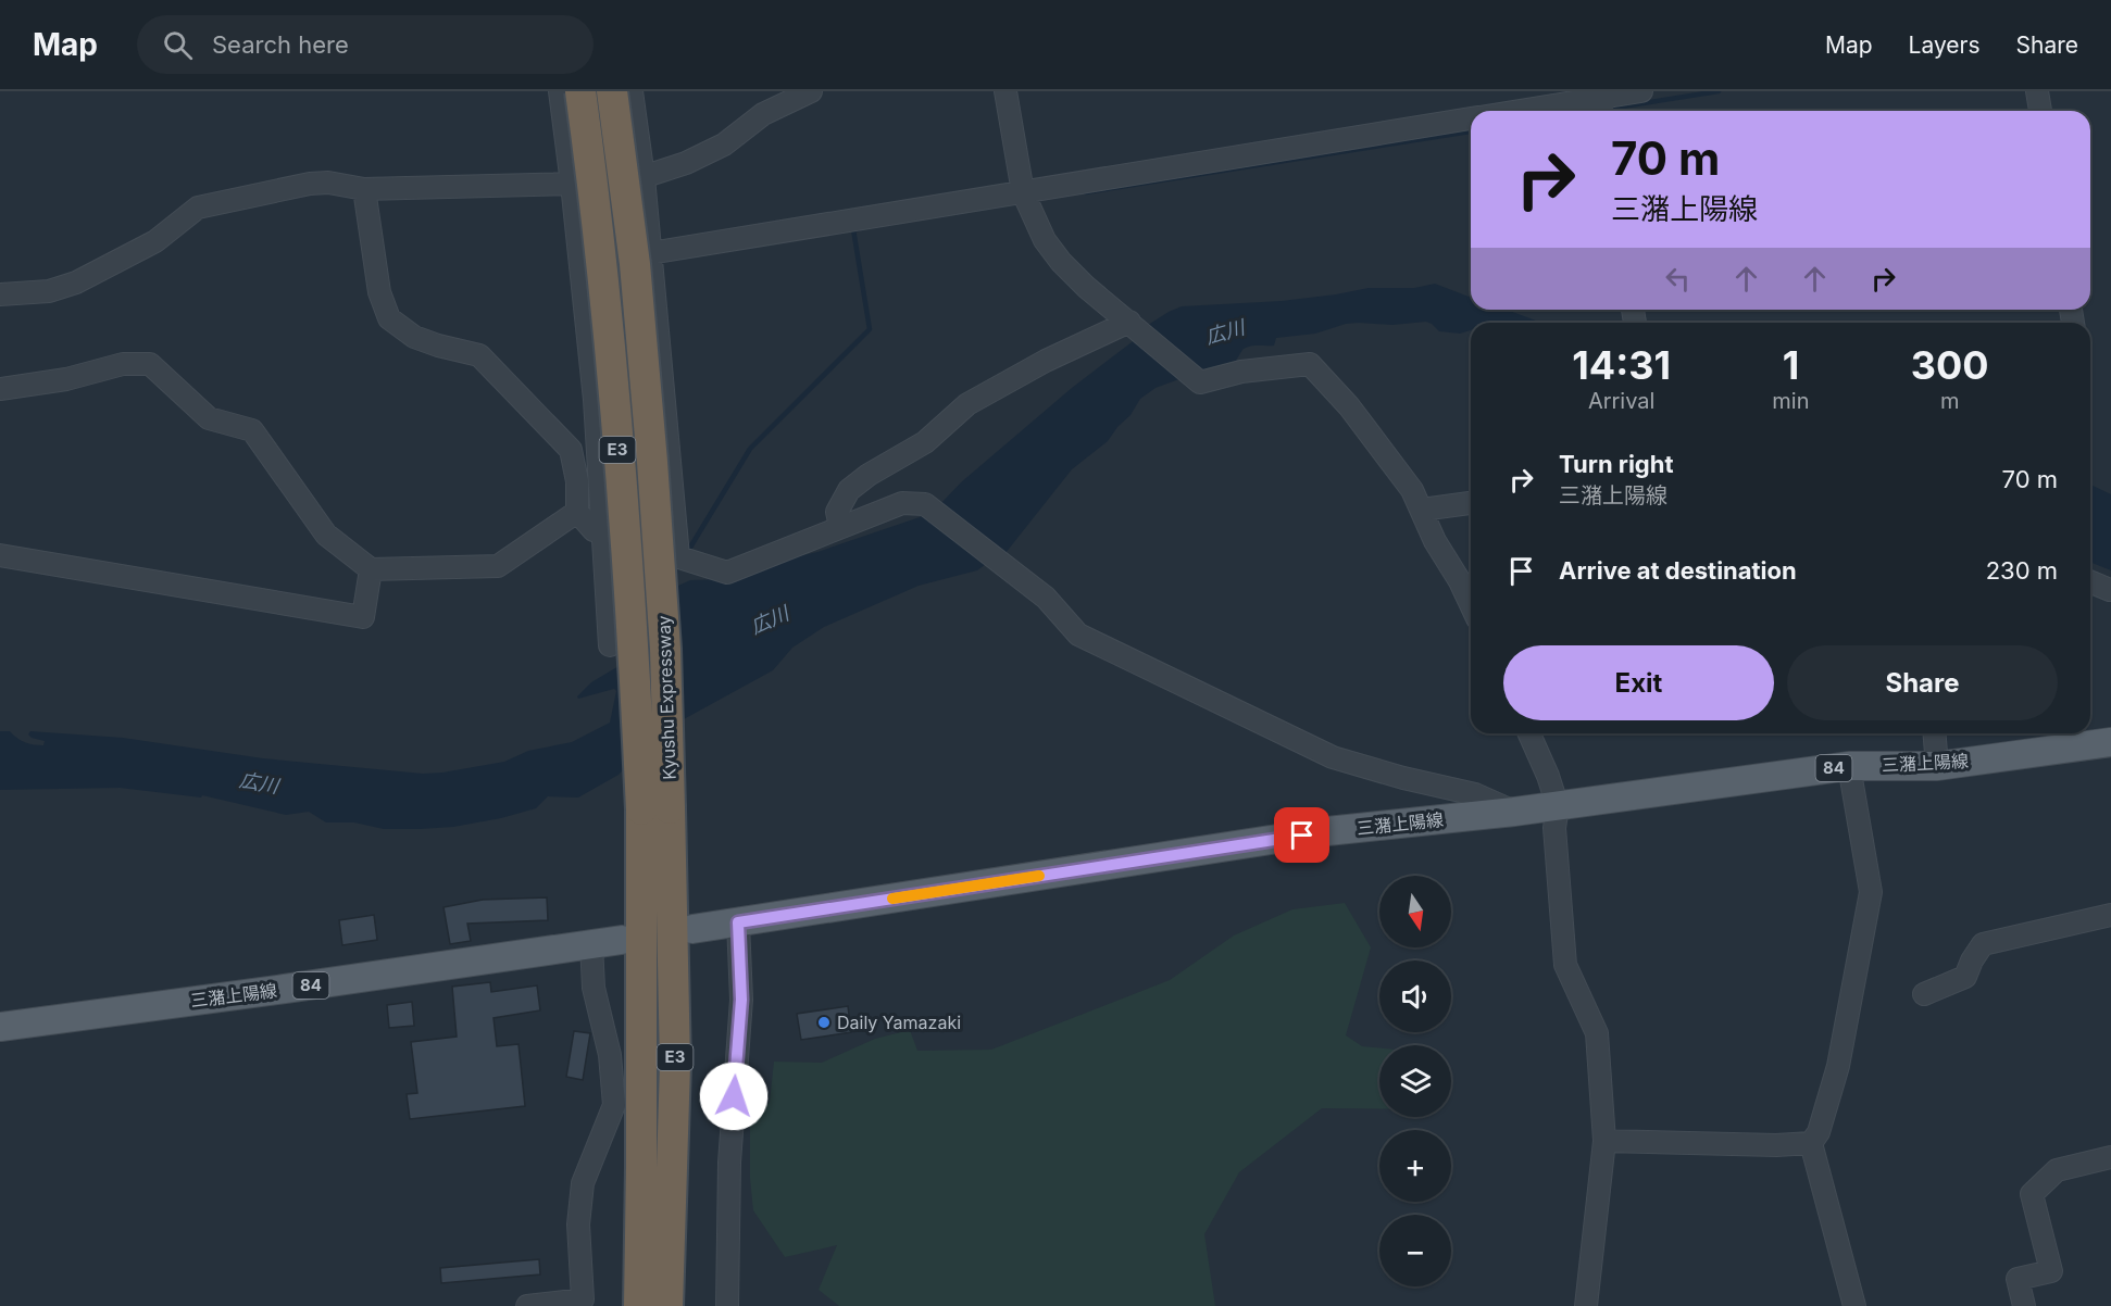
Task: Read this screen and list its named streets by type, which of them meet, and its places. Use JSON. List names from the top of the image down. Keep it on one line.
{"streets":{"highway":["E3","Kyushu Expressway"],"main road":["三潴上陽線","84"]},"water":["広川"],"places":["Daily Yamazaki"],"north":"bottom","page":{"header":"Map","search":"Search here","nav":["Map","Layers","Share"],"turn":["70 m","三潴上陽線"],"eta":["14:31","Arrival","1","min","300","m"],"list":[{"name":"Turn right","note":"三潴上陽線","value":"70 m"},{"name":"Arrive at destination","value":"230 m"}],"buttons":["Exit","Share"],"map_buttons":["+","−"]}}
